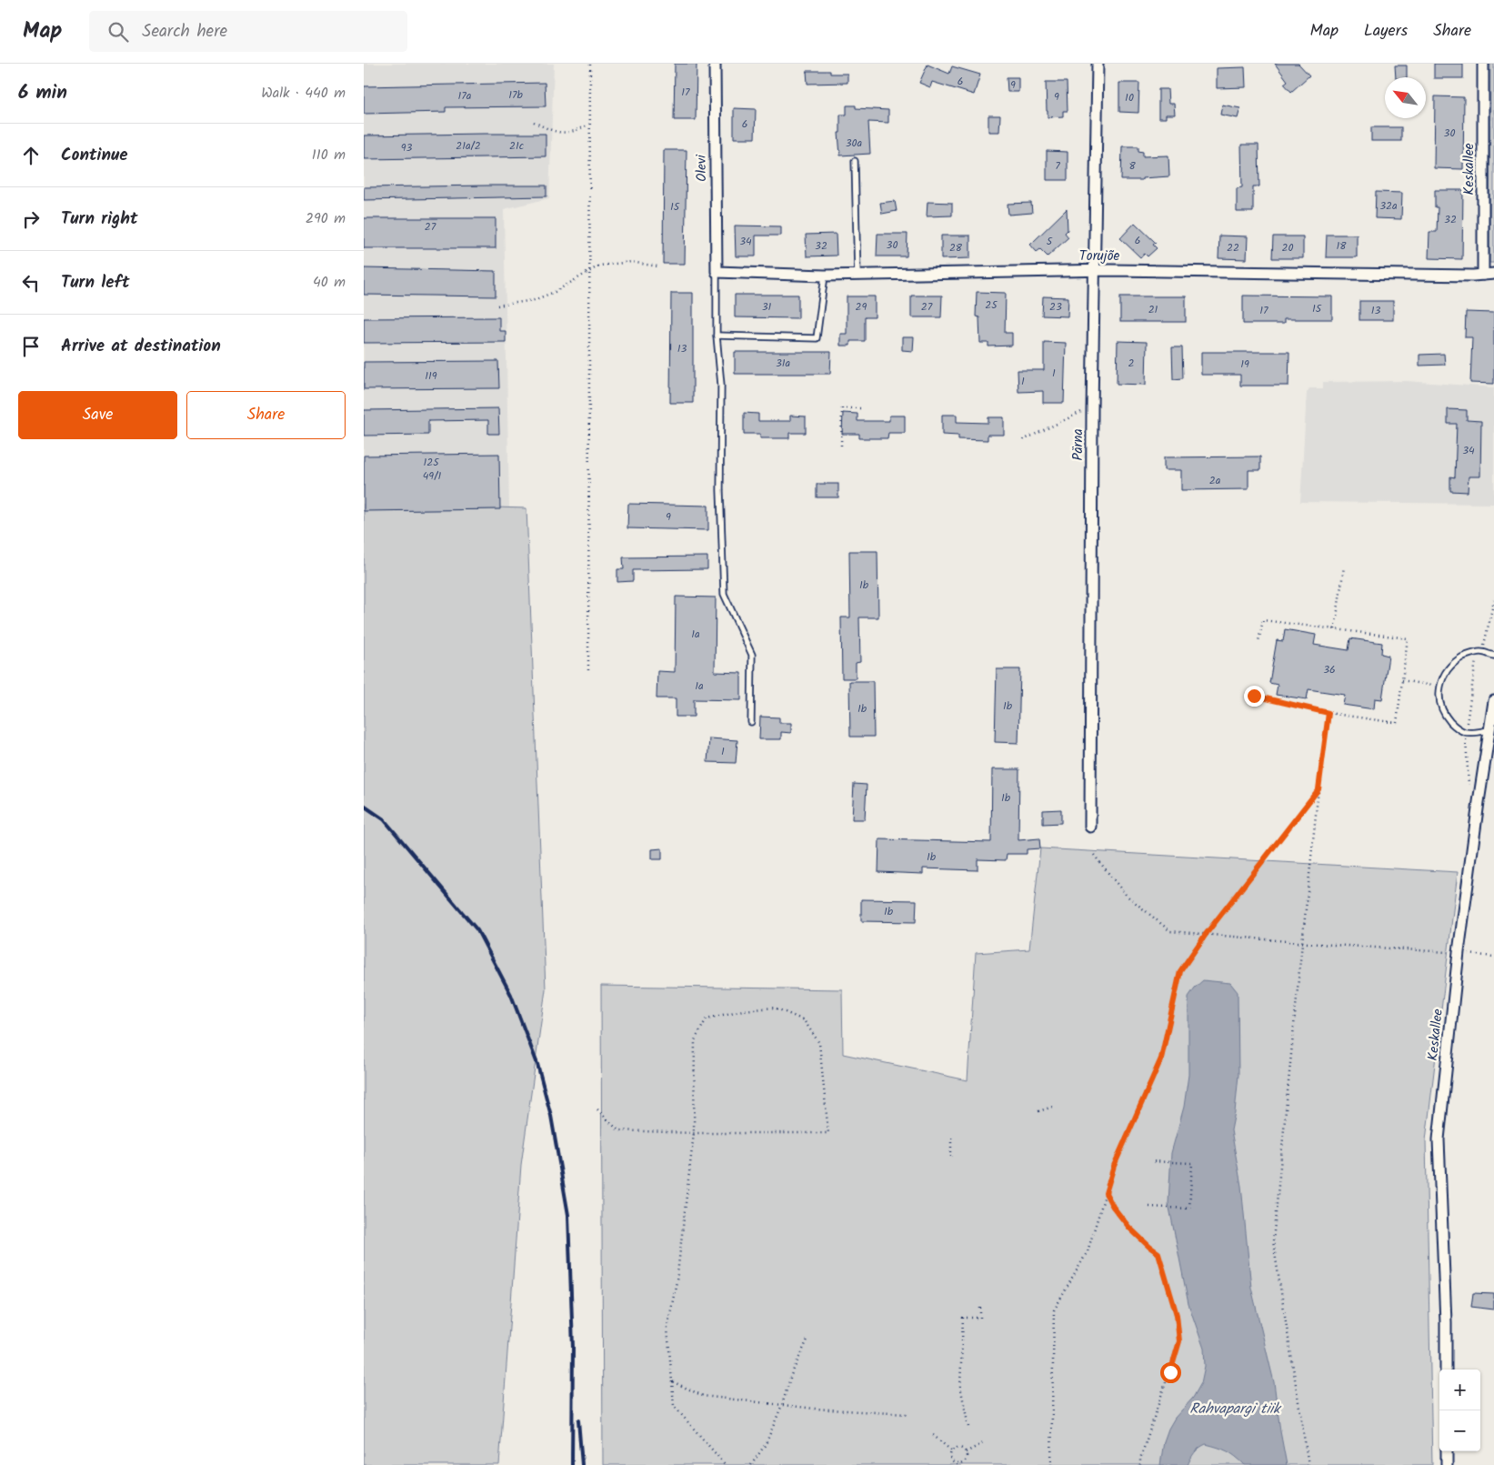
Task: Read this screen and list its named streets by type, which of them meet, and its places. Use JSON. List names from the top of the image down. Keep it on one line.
{"streets":{"street":["Olevi","Keskallee","Torujõe","Pärna"]},"crossings":[["Olevi","Torujõe"],["Keskallee","Torujõe"],["Torujõe","Pärna"]],"water":["Rahvapargi tiik"],"house_numbers":["6","9","17","17b","17a","9","10","6","30","30a","21a/2","21c","93","7","8","32a","15","32","27","6","34","5","30","32","18","28","22","20","25","31","29","27","23","15","21","17","13","13","31a","2","19","1","119","1","34","125","49/1","2a","9","1b","1a","36","1a","1b","1b","1","1b","1b","1b"],"north":"top left","page":{"header":"Map","search":"Search here","nav":["Map","Layers","Share"],"heading":["6 min","Walk · 440 m"],"list":[["Continue","110 m"],["Turn right","290 m"],["Turn left","40 m"],"Arrive at destination"],"buttons":["Save","Share"],"map_buttons":["+","−"]}}
